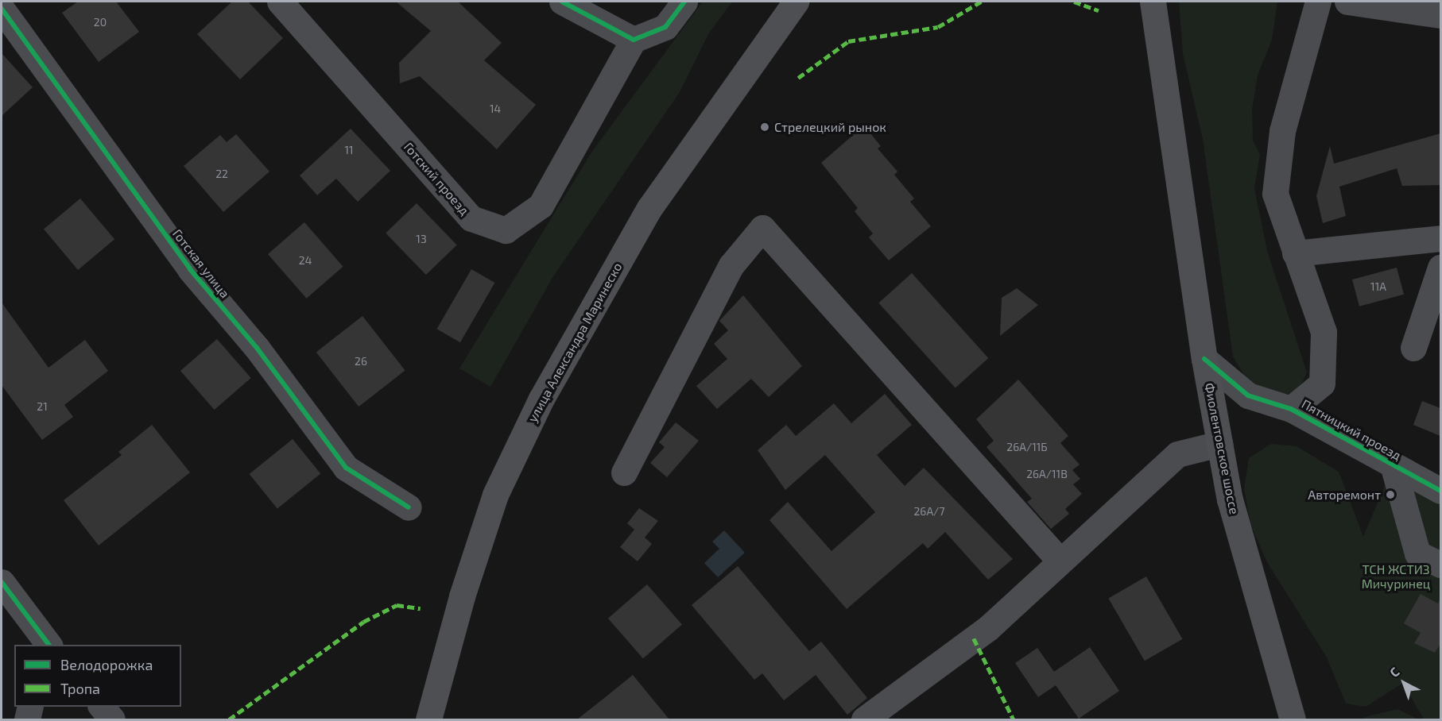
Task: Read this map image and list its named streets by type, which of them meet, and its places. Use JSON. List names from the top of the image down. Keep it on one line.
{"streets":{"main road":["улица Александра Маринеско","Фиолентовское шоссе"],"street":["Готский проезд","Готская улица","Пятницкий проезд"]},"crossings":[["Пятницкий проезд","Фиолентовское шоссе"]],"parks":["ТСН ЖСТИЗ Мичуринец"],"places":["Стрелецкий рынок","Авторемонт"],"house_numbers":["20","14","11","22","13","24","11А","26","21","26А/11Б","26А/11В","26А/7"],"legend":["Велодорожка","Тропа"],"north":"top left"}
